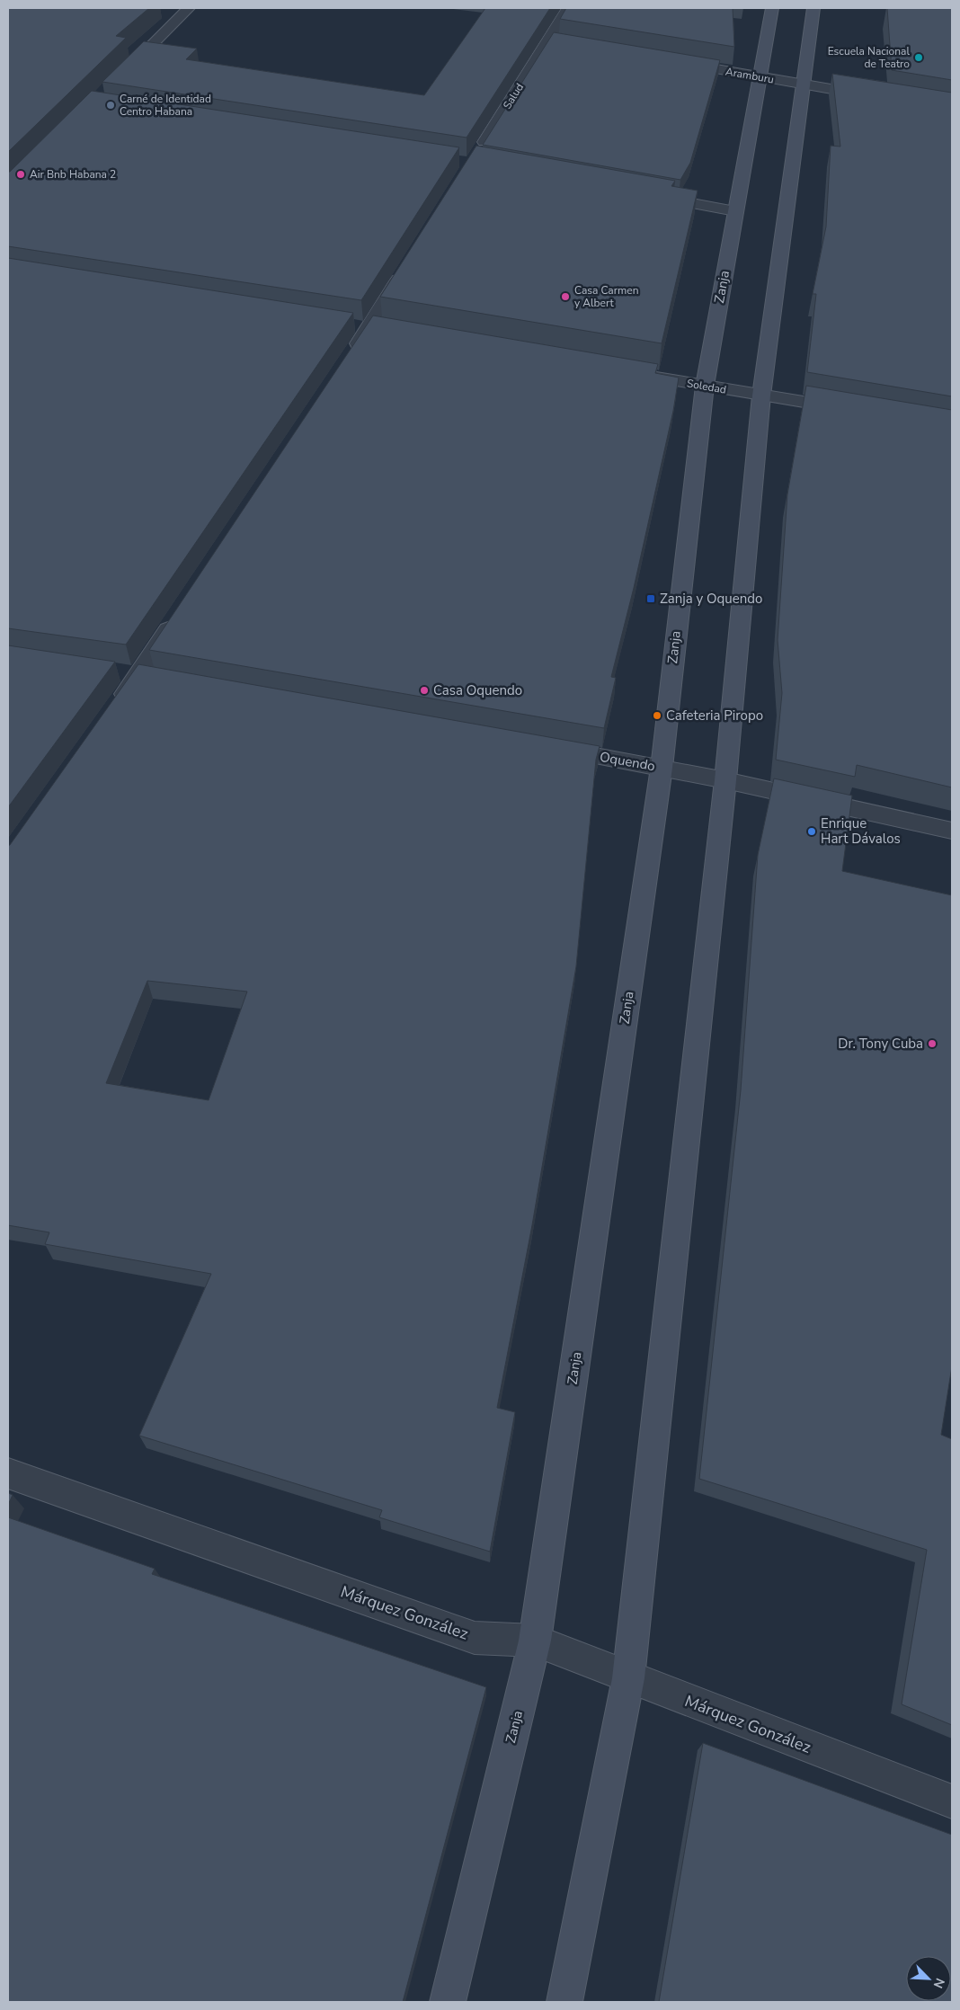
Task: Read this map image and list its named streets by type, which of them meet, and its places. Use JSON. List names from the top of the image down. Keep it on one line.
{"streets":{"main road":["Zanja"],"street":["Aramburu","Salud","Soledad","Oquendo","Márquez González"]},"crossings":[["Aramburu","Zanja"],["Zanja","Soledad"],["Zanja","Oquendo"],["Zanja","Márquez González"]],"places":{"other":["Escuela Nacional de Teatro","Carné de Identidad Centro Habana","Air Bnb Habana 2","Casa Carmen y Albert","Casa Oquendo","Cafeteria Piropo","Enrique Hart Dávalos","Dr. Tony Cuba"],"transit":["Zanja y Oquendo"]},"north":"bottom right"}
